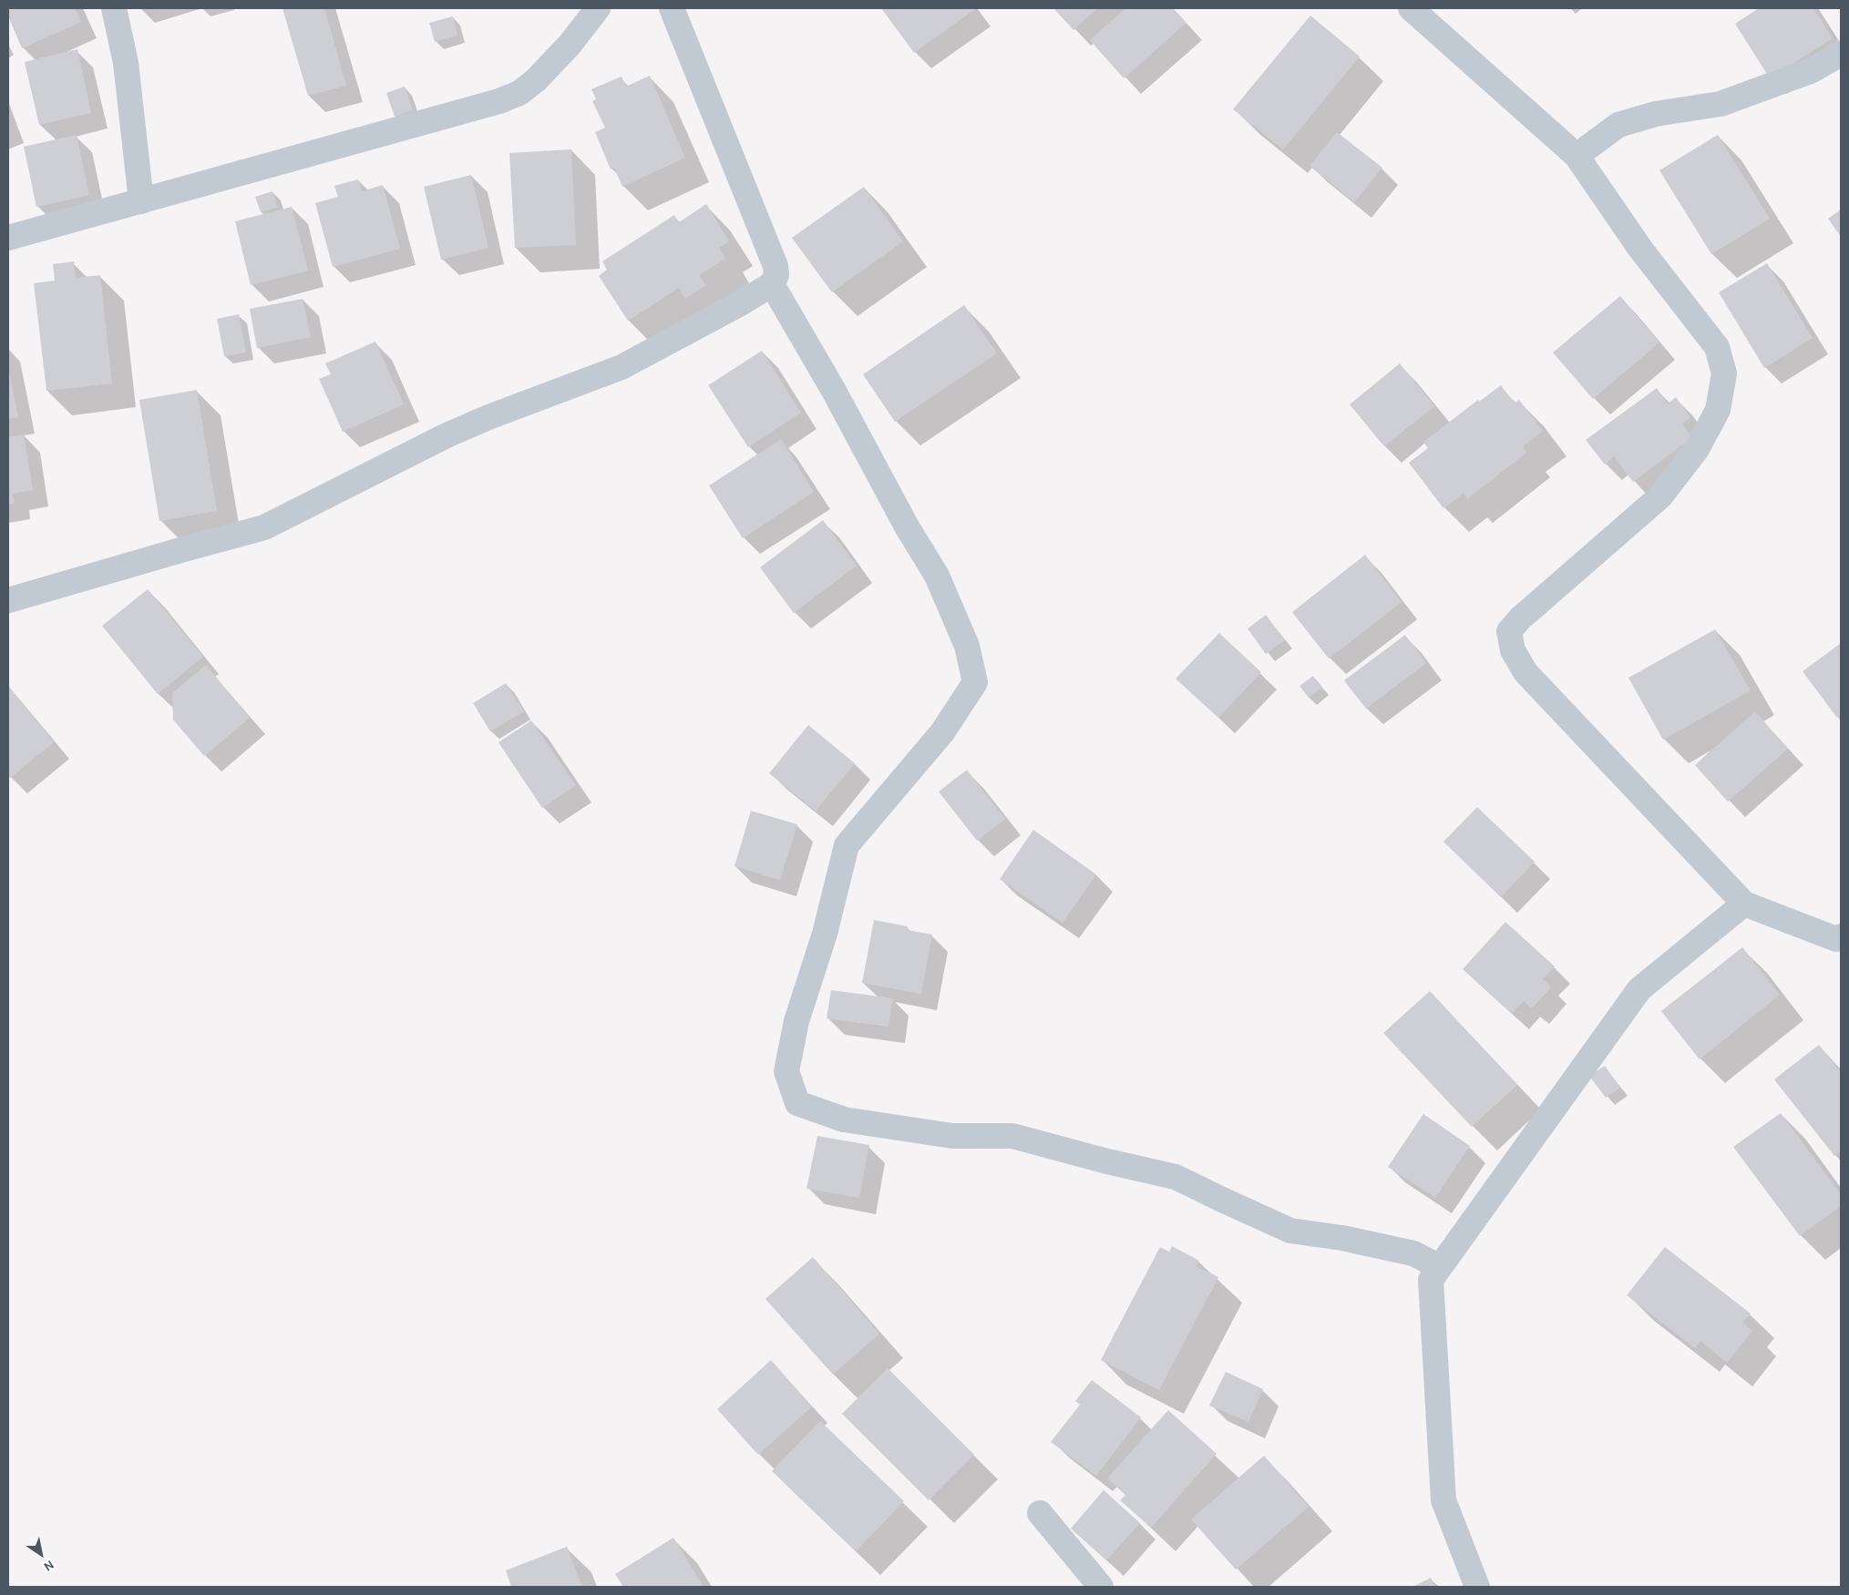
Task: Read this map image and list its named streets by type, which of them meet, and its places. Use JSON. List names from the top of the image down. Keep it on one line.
{"north":"bottom right"}
